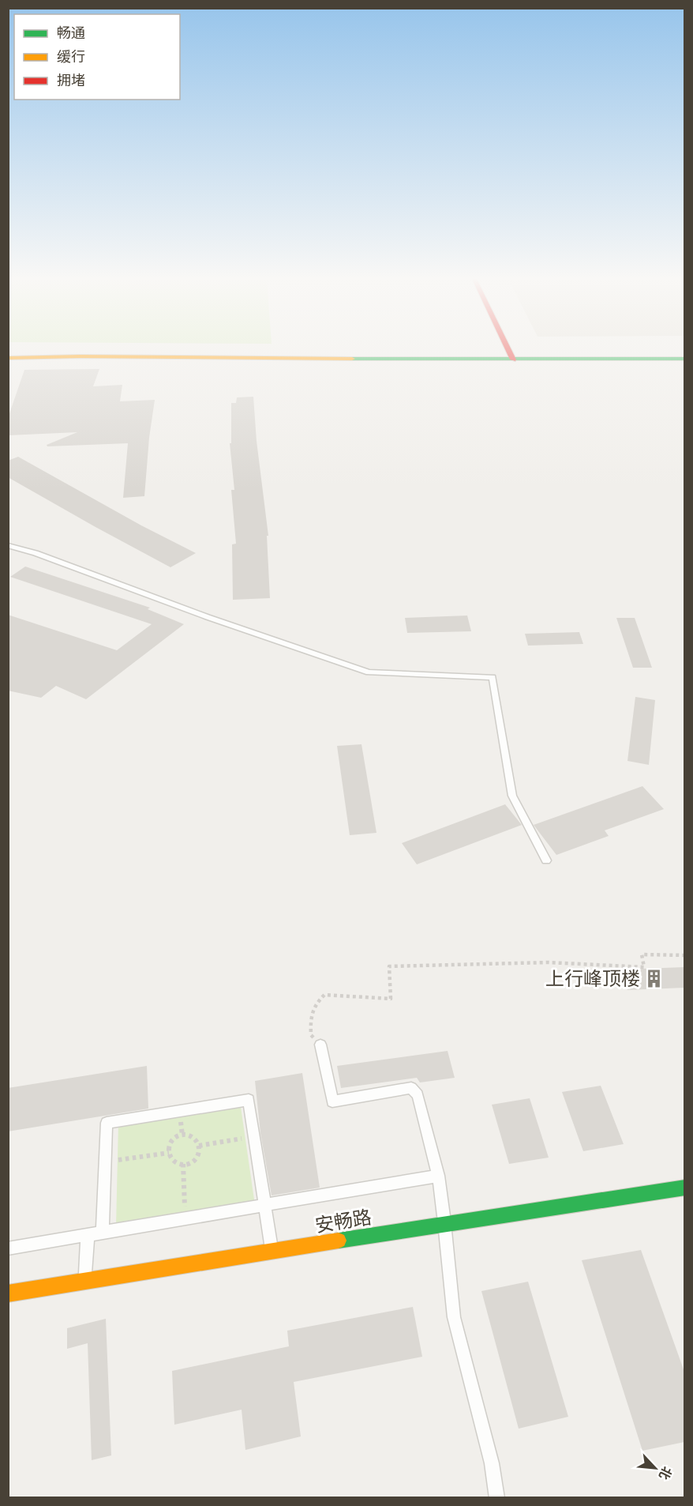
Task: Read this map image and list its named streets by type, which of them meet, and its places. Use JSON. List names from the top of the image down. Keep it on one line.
{"streets":{"main road":["安畅路"]},"places":{"building":["上行峰顶楼"]},"legend":["畅通","缓行","拥堵"],"north":"bottom right"}
